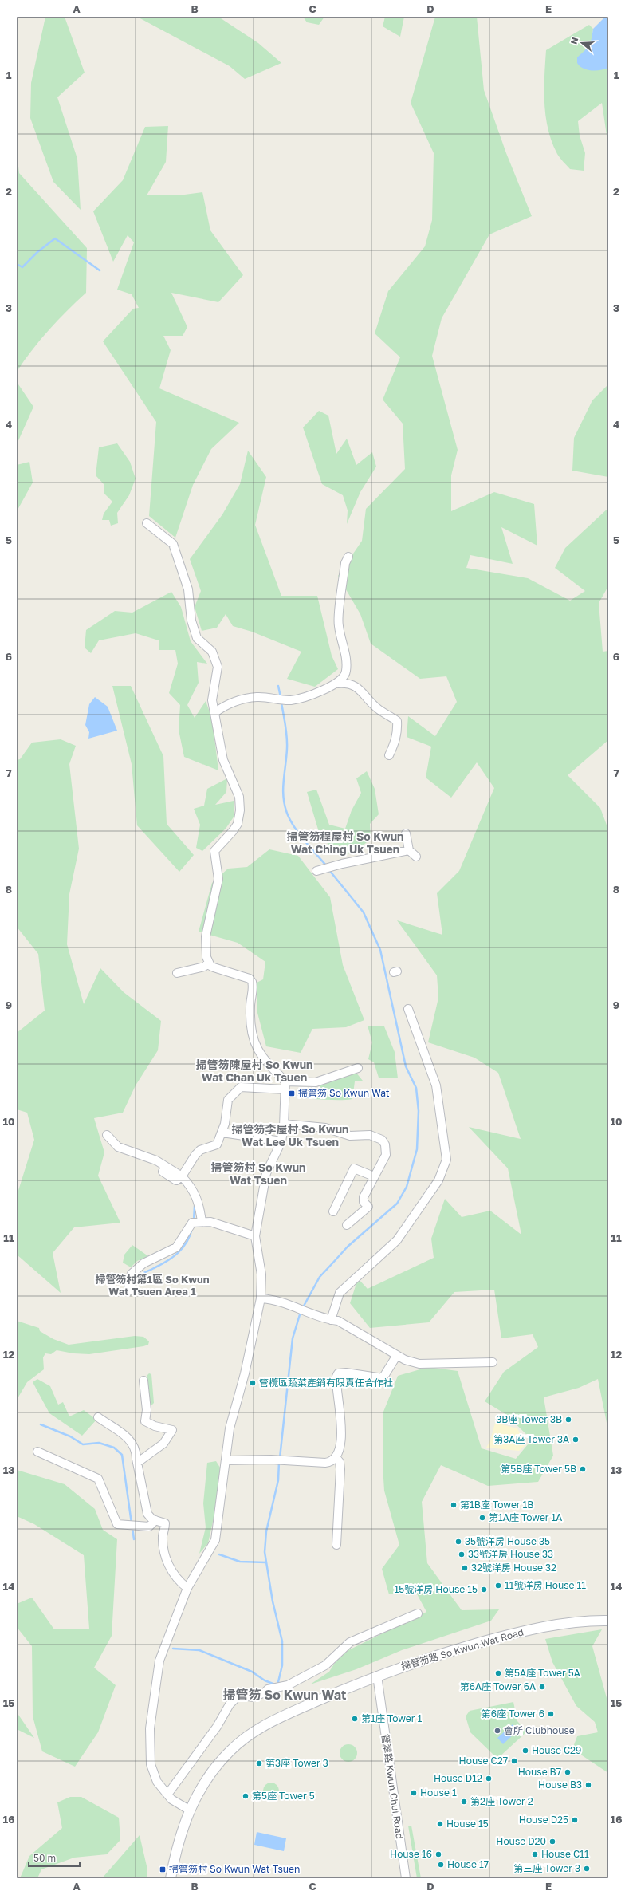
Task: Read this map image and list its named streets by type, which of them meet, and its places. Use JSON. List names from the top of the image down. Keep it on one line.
{"streets":{"street":["掃管笏路 So Kwun Wat Road","管翠路 Kwun Chui Road"]},"crossings":[["掃管笏路 So Kwun Wat Road","管翠路 Kwun Chui Road"]],"districts":["掃管笏程屋村 So Kwun Wat Ching Uk Tsuen","掃管笏陳屋村 So Kwun Wat Chan Uk Tsuen","掃管笏李屋村 So Kwun Wat Lee Uk Tsuen","掃管笏村 So Kwun Wat Tsuen","掃管笏村第1區 So Kwun Wat Tsuen Area 1","掃管笏 So Kwun Wat"],"places":{"transit":["掃管笏 So Kwun Wat","掃管笏村 So Kwun Wat Tsuen"],"other":["管欖區蔬菜產銷有限責任合作社","3B座 Tower 3B","第3A座 Tower 3A","第5B座 Tower 5B","第1B座 Tower 1B","第1A座 Tower 1A","35號洋房 House 35","33號洋房 House 33","32號洋房 House 32","11號洋房 House 11","15號洋房 House 15","第5A座 Tower 5A","第6A座 Tower 6A","第6座 Tower 6","第1座 Tower 1","會所 Clubhouse","House C29","House C27","第3座 Tower 3","House B7","House D12","House B3","House 1","第5座 Tower 5","第2座 Tower 2","House D25","House 15","House D20","House 16","House C11","House 17","第三座 Tower 3"]},"scale_bar":"50 m","north":"left","grid":{"columns":["A","B","C","D","E"],"rows":["1","2","3","4","5","6","7","8","9","10","11","12","13","14","15","16"]}}
